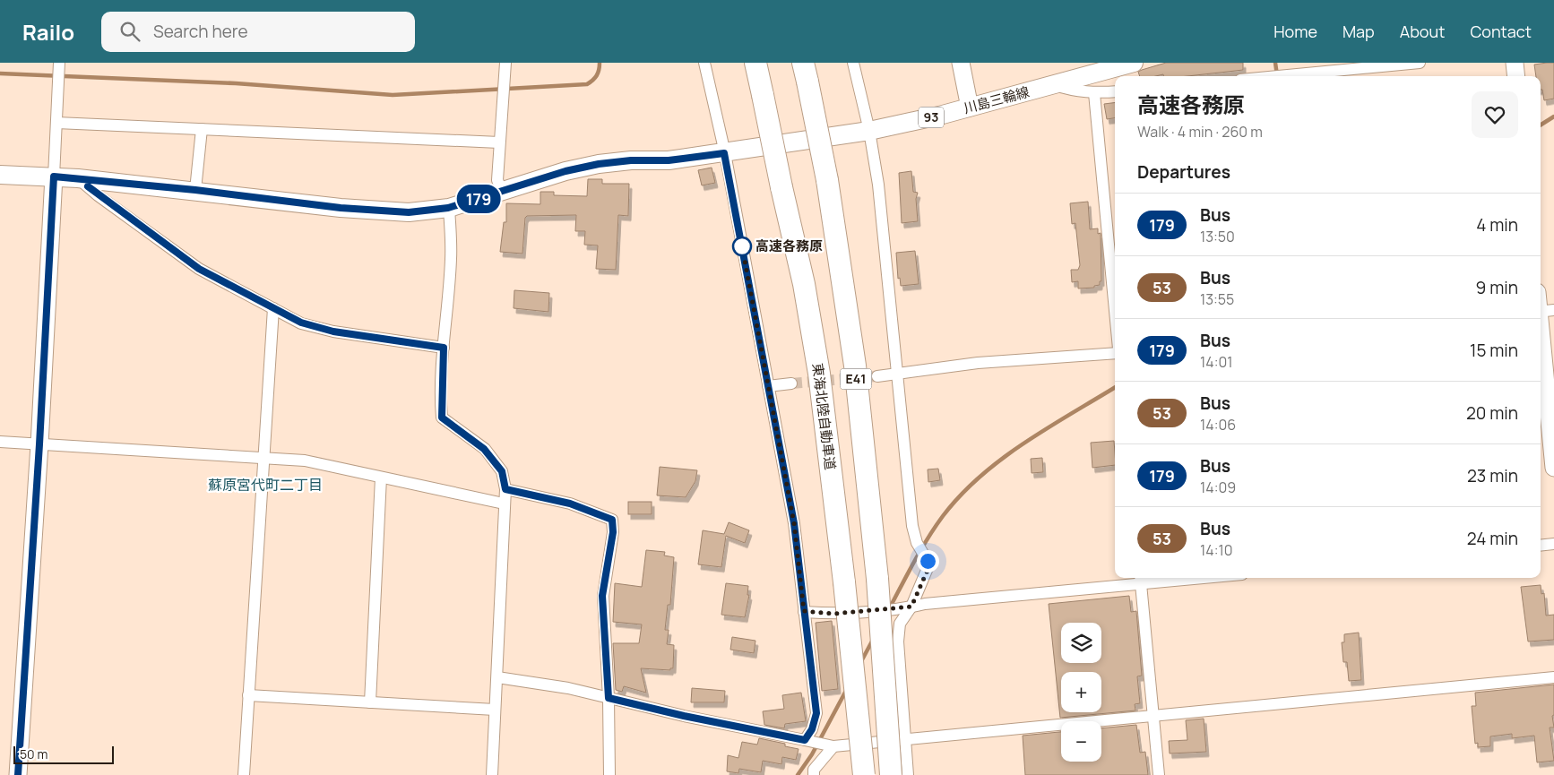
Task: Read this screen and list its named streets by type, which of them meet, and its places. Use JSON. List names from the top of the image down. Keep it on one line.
{"streets":{"highway":["E41","東海北陸自動車道"],"main road":["川島三輪線","93"]},"crossings":[["川島三輪線","93"]],"districts":["蘇原宮代町二丁目"],"places":["高速各務原"],"lines":["bus line 179"],"scale_bar":"50 m","page":{"header":"Railo","search":"Search here","nav":["Home","Map","About","Contact"],"on_map":"179","heading":[["高速各務原","Walk · 4 min · 260 m"],"Departures"],"list":[{"mark":"179","name":"Bus","note":"13:50","value":"4 min"},{"mark":"53","name":"Bus","note":"13:55","value":"9 min"},{"mark":"179","name":"Bus","note":"14:01","value":"15 min"},{"mark":"53","name":"Bus","note":"14:06","value":"20 min"},{"mark":"179","name":"Bus","note":"14:09","value":"23 min"},{"mark":"53","name":"Bus","note":"14:10","value":"24 min"}],"map_buttons":["+","−"],"scale":"50 m"}}
